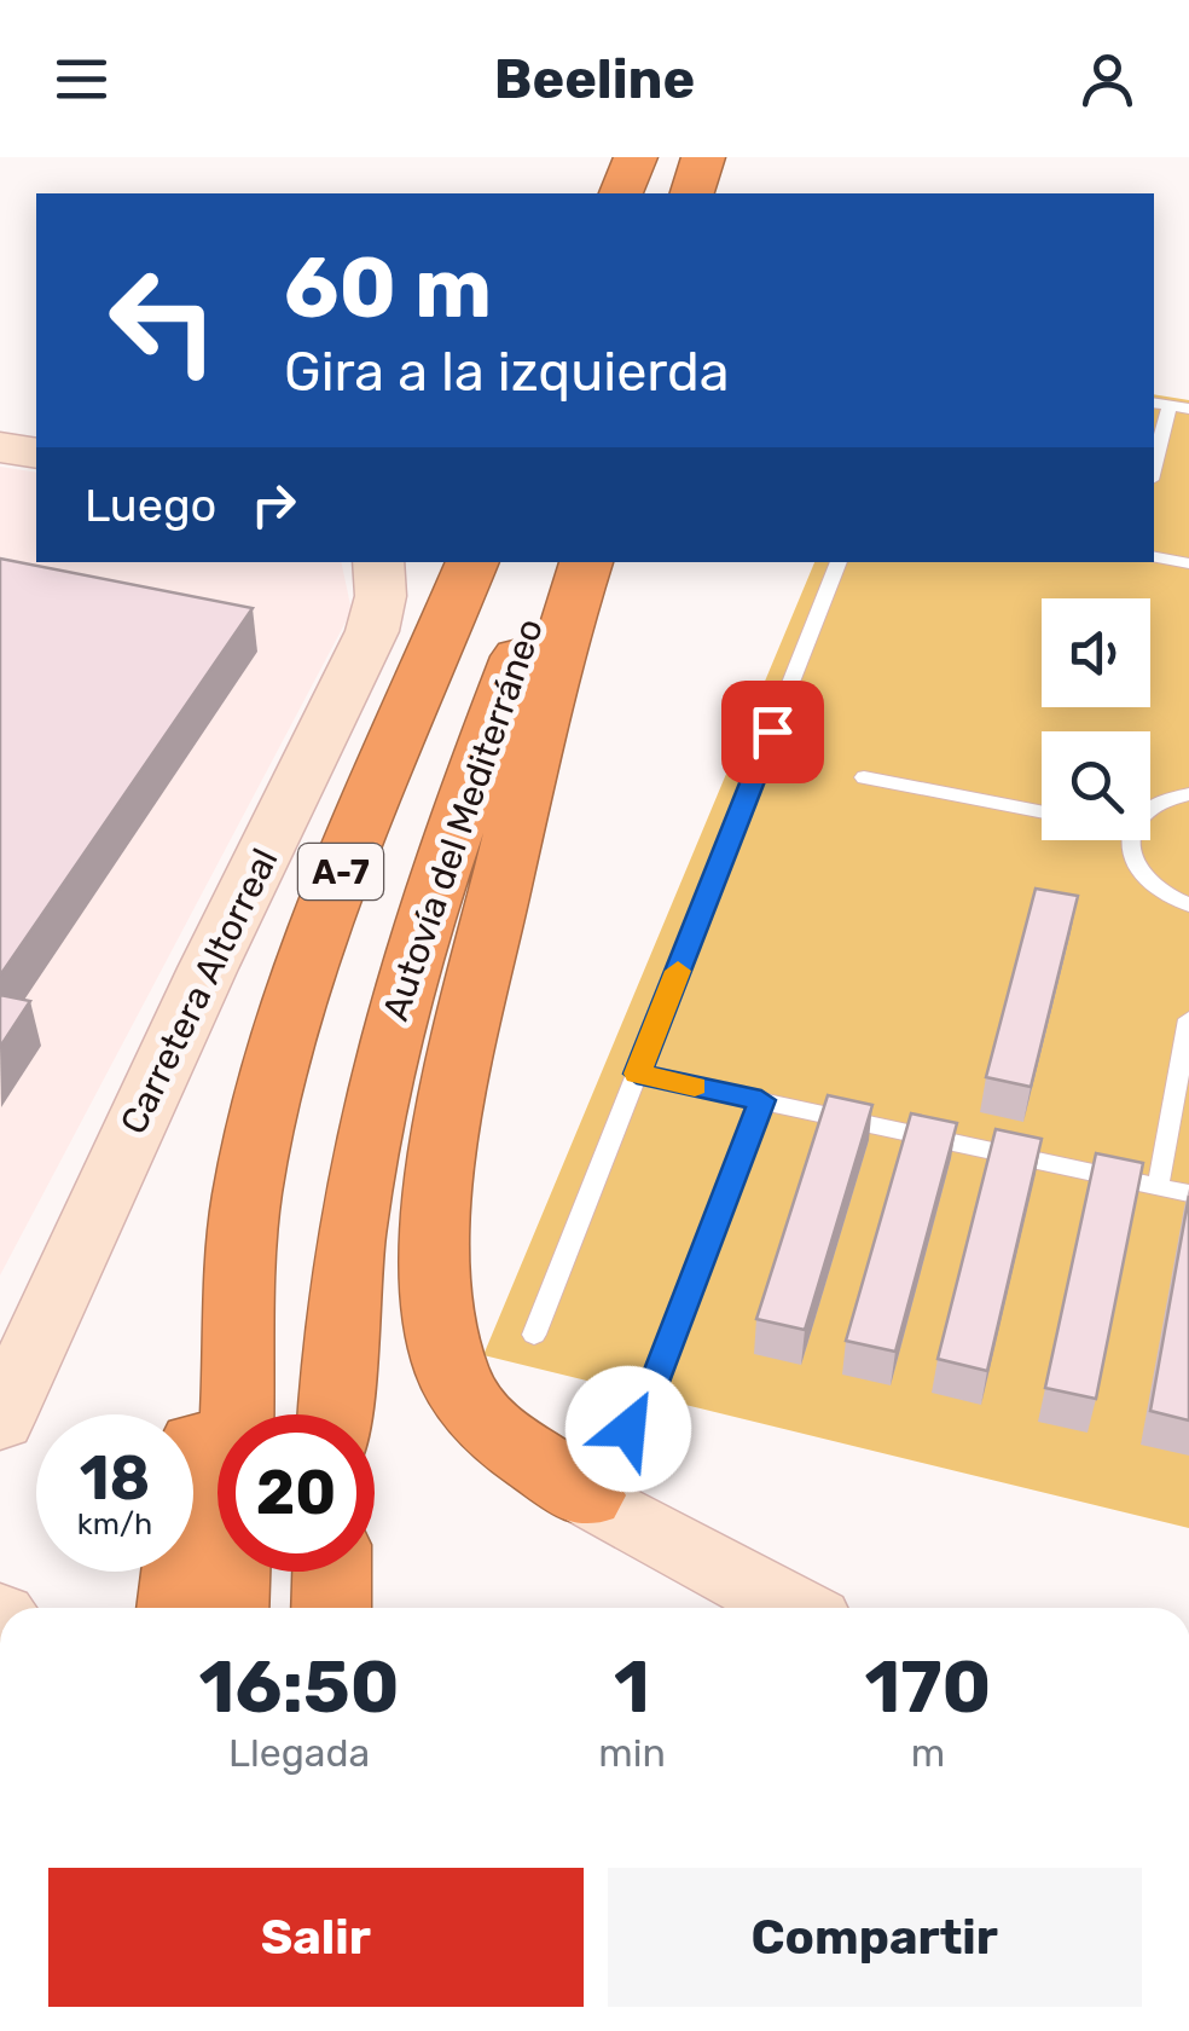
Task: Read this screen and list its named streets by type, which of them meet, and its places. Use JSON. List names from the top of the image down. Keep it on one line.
{"streets":{"highway":["Autovía del Mediterráneo","A-7"],"street":["Carretera Altorreal"]},"page":{"header":"Beeline","turn":["60 m","Gira a la izquierda"],"then":"Luego","speed":"18 km/h","limit":"20","eta":["16:50","Llegada","1","min","170","m"],"buttons":["Salir","Compartir"]}}
